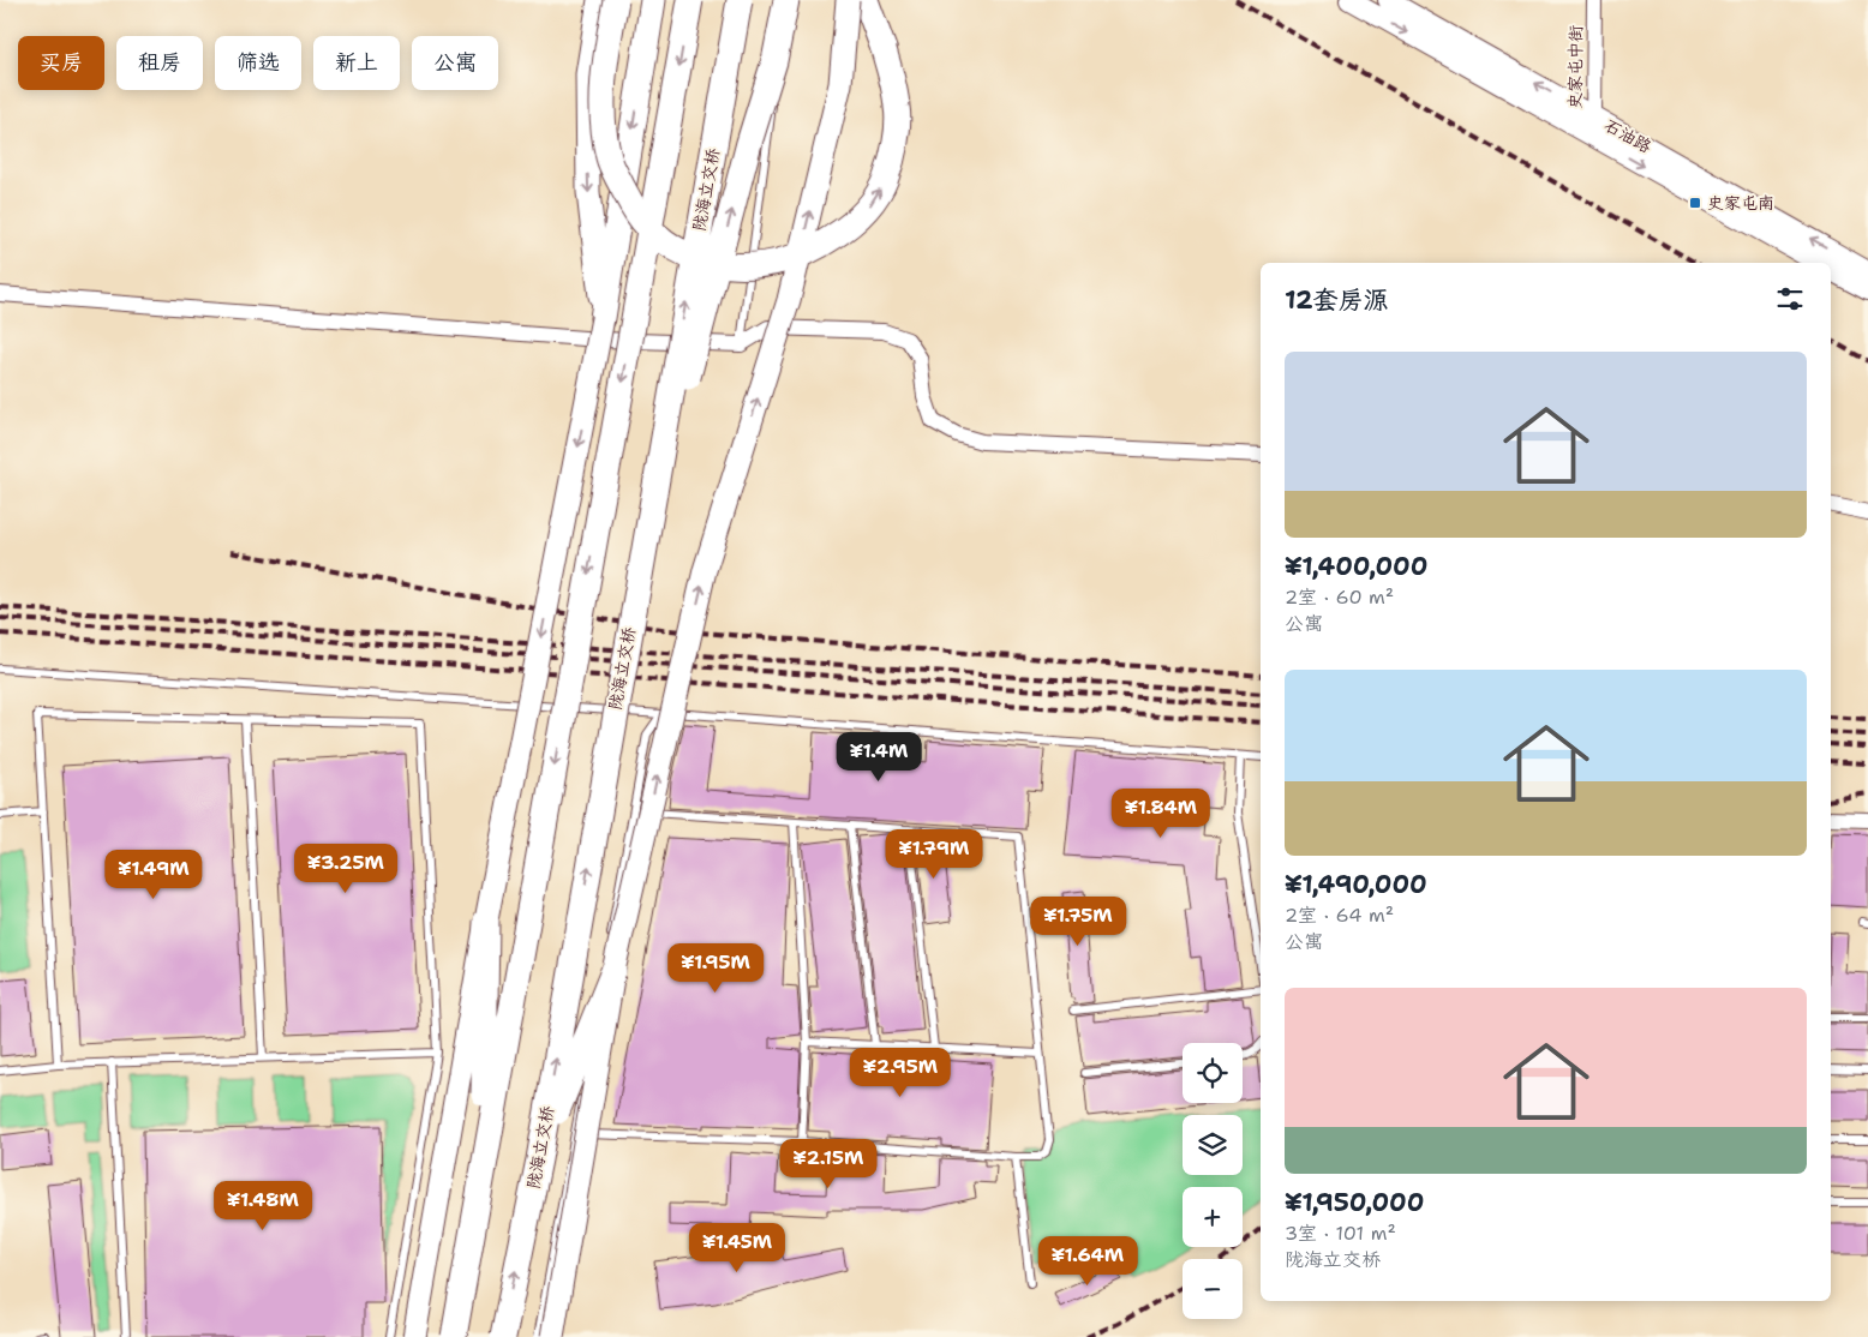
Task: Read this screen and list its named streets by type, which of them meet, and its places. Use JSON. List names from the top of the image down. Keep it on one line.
{"streets":{"main road":["陇海立交桥"],"street":["史家屯中街","石油路"]},"crossings":[["史家屯中街","石油路"]],"places":{"transit":["史家屯南"]},"page":{"chip":["买房","租房","筛选","新上","公寓"],"heading":"12套房源","list":[{"name":"¥1,400,000","note":"2室 · 60 m² · 公寓"},{"name":"¥1,490,000","note":"2室 · 64 m² · 公寓"},{"name":"¥1,950,000","note":"3室 · 101 m² · 陇海立交桥"}],"price":["¥1.4M","¥1.84M","¥1.79M","¥3.25M","¥1.49M","¥1.75M","¥1.95M","¥2.95M","¥2.15M","¥1.48M","¥1.45M","¥1.64M"],"map_buttons":["+","−"]}}
